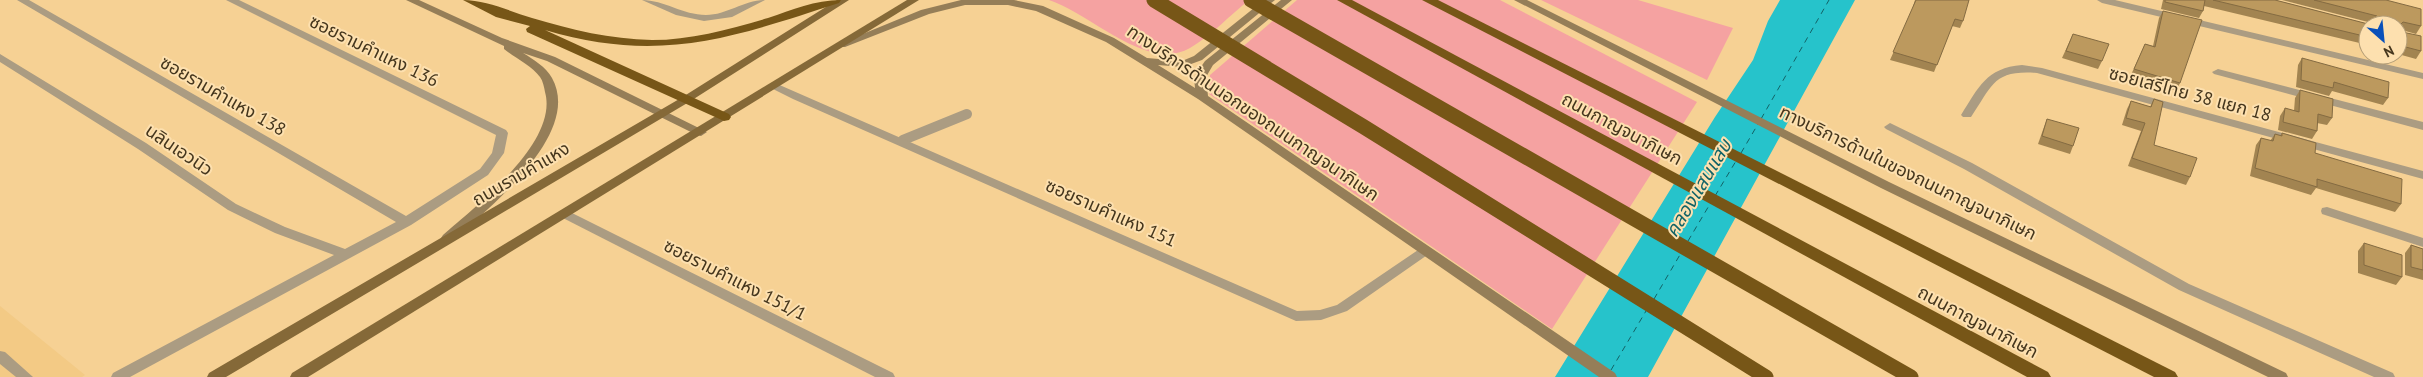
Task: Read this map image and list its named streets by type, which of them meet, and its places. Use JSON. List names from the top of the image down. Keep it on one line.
{"streets":{"highway":["ถนนกาญจนาภิเษก"],"main road":["ทางบริการด้านนอกของถนนกาญจนาภิเษก","ทางบริการด้านในของถนนกาญจนาภิเษก","ถนนรามคำแหง"],"street":["ซอยรามคำแหง 136","ซอยเสรีไทย 38 แยก 18","ซอยรามคำแหง 138","นลินเอวนิว","ซอยรามคำแหง 151","ซอยรามคำแหง 151/1"]},"crossings":[["ซอยรามคำแหง 136","ถนนรามคำแหง"],["ซอยรามคำแหง 138","ถนนรามคำแหง"],["ทางบริการด้านนอกของถนนกาญจนาภิเษก","ซอยรามคำแหง 151"],["นลินเอวนิว","ถนนรามคำแหง"]],"water":["คลองแสนแสบ"],"north":"bottom right"}
